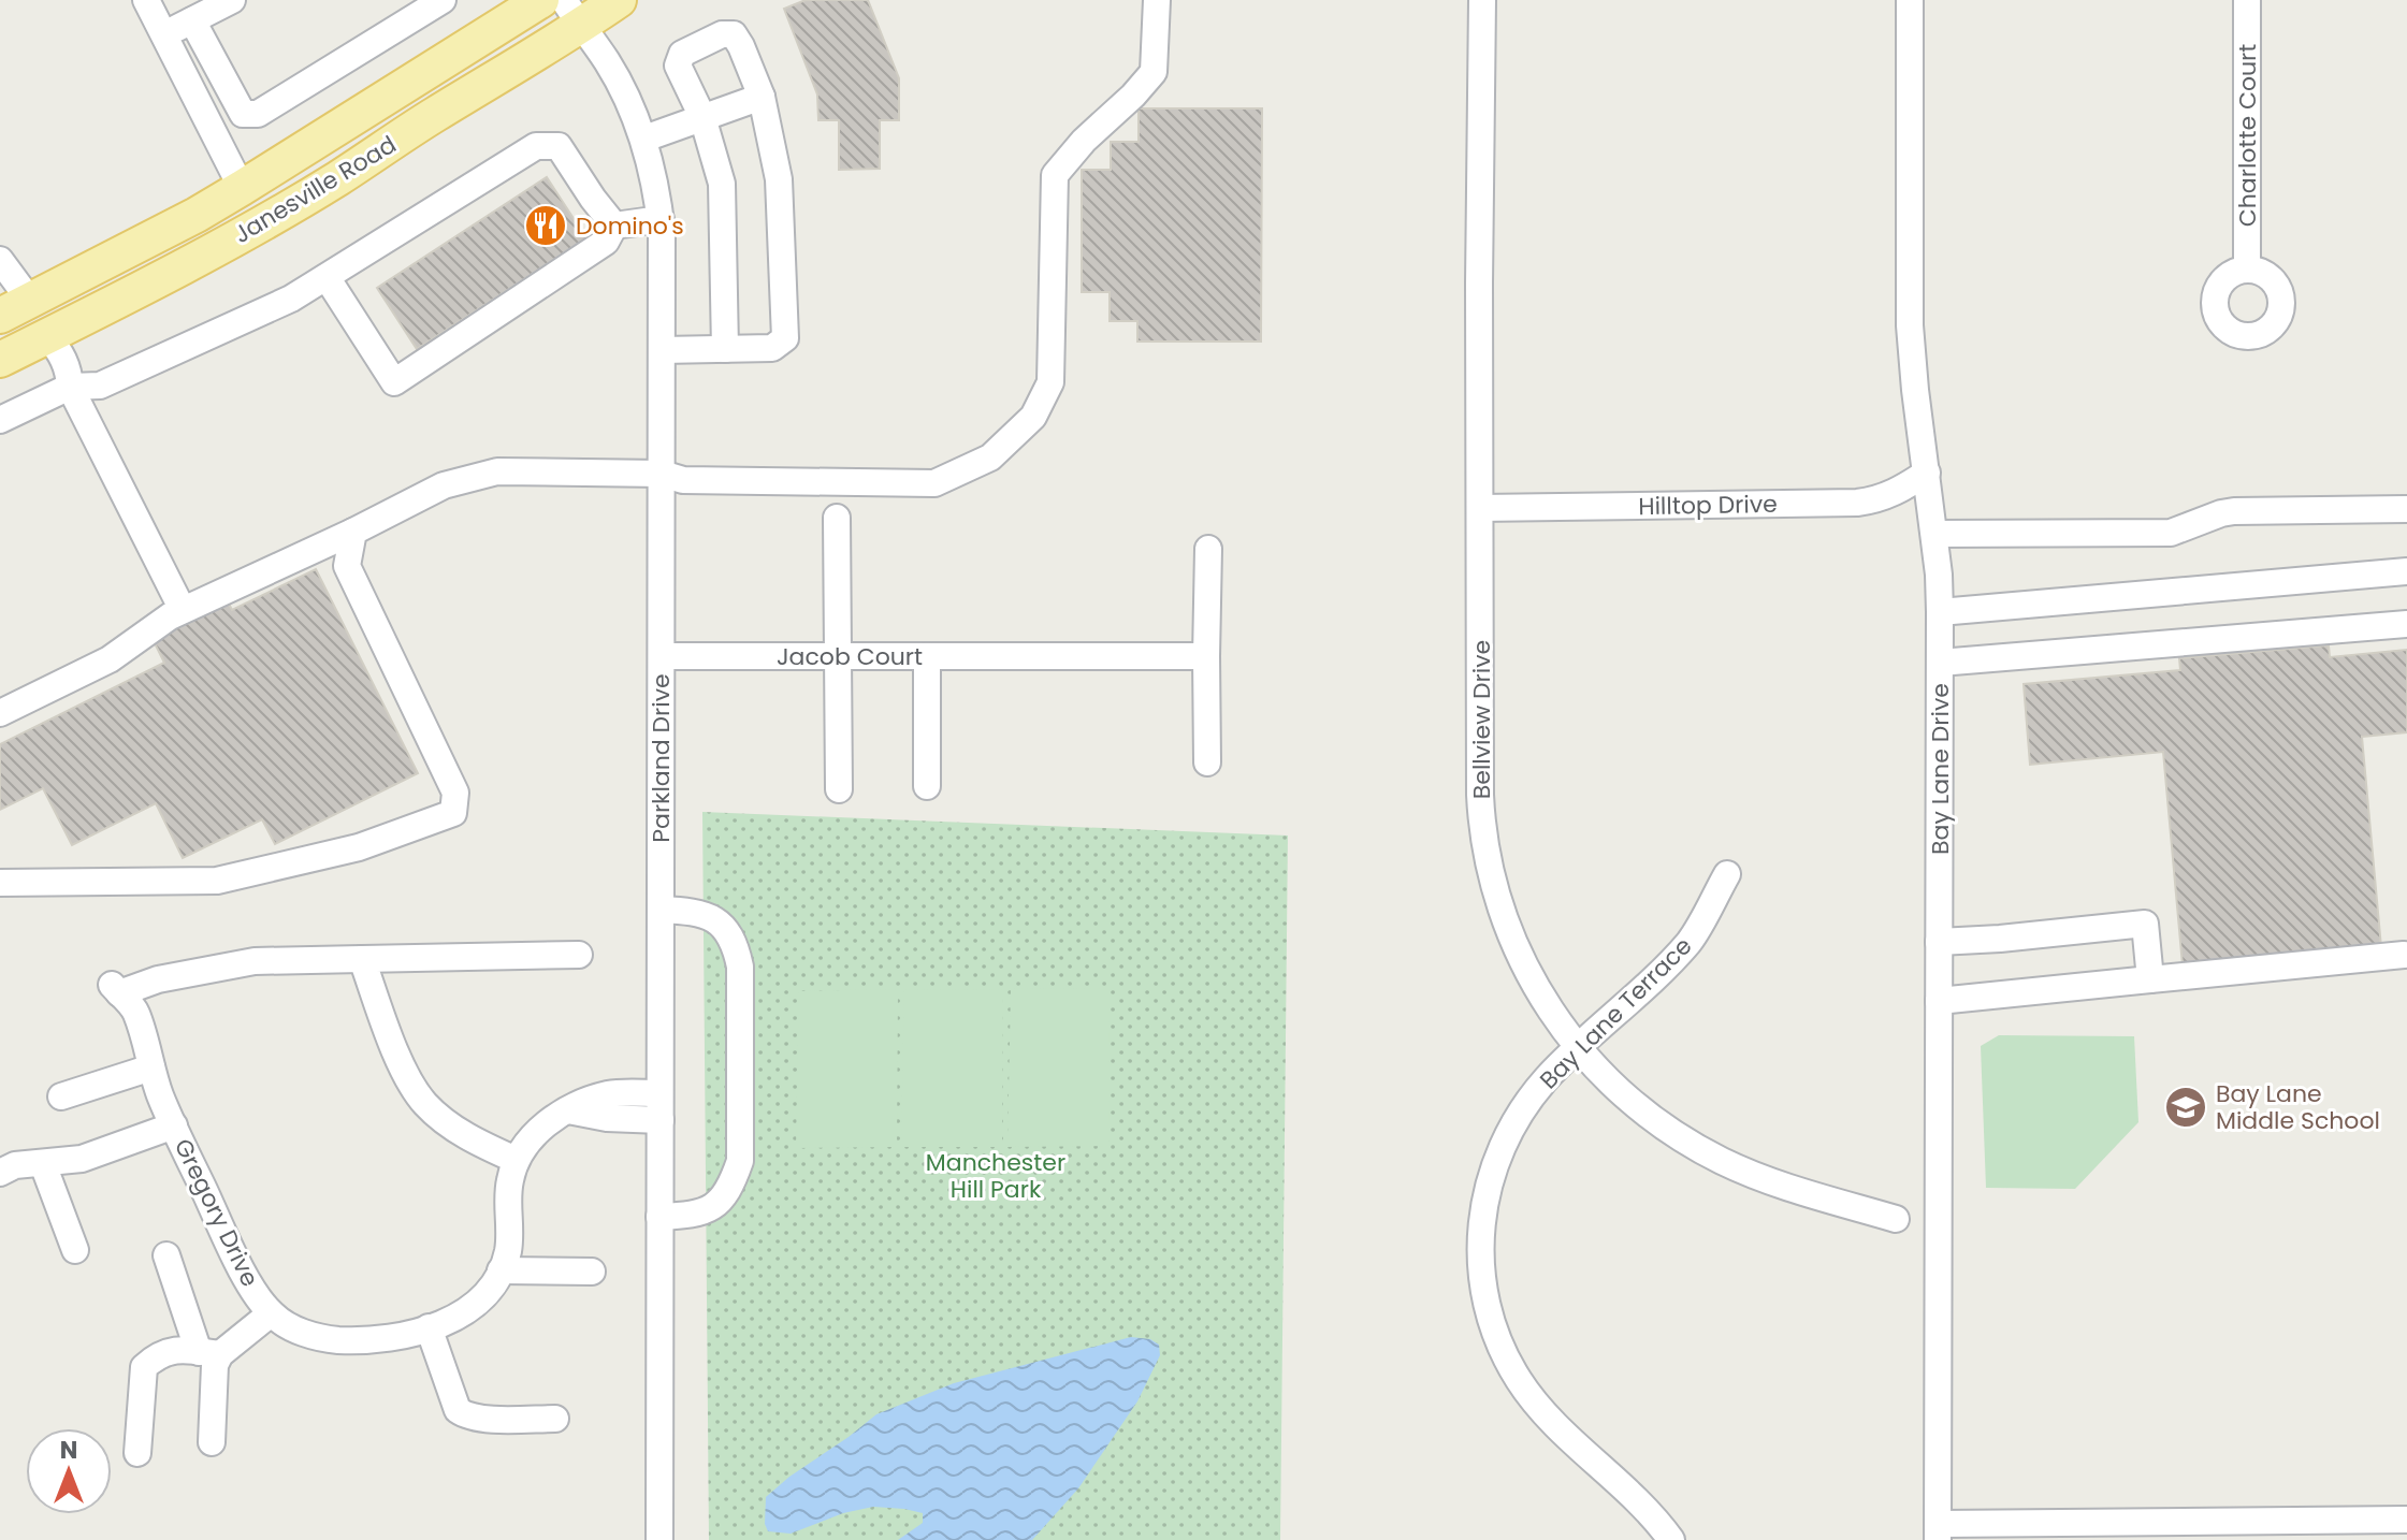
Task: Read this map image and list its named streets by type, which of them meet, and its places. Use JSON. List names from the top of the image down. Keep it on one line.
{"streets":{"main road":["Janesville Road"],"street":["Charlotte Court","Hilltop Drive","Jacob Court","Bellview Drive","Parkland Drive","Bay Lane Drive","Bay Lane Terrace","Gregory Drive"]},"crossings":[["Janesville Road","Parkland Drive"],["Hilltop Drive","Bellview Drive"],["Hilltop Drive","Bay Lane Drive"],["Jacob Court","Parkland Drive"],["Bellview Drive","Bay Lane Terrace"]],"parks":["Manchester Hill Park"],"places":{"restaurant":["Domino's"],"school or university":["Bay Lane Middle School"]},"north":"top"}
